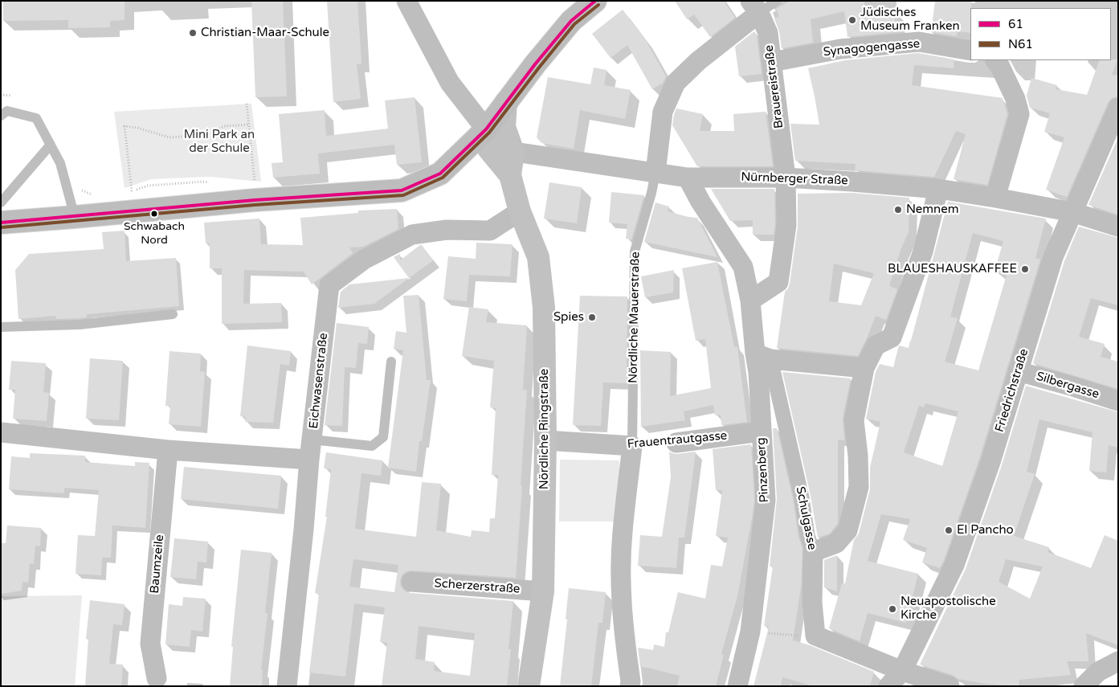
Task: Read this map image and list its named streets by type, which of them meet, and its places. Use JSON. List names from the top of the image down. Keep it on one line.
{"streets":{"main road":["Nördliche Ringstraße"],"street":["Synagogengasse","Brauereistraße","Nürnberger Straße","Nördliche Mauerstraße","Eichwasenstraße","Silbergasse","Friedrichstraße","Frauentrautgasse","Pinzenberg","Schulgasse","Baumzeile","Scherzerstraße"]},"crossings":[["Synagogengasse","Brauereistraße"],["Brauereistraße","Nürnberger Straße"],["Brauereistraße","Nördliche Mauerstraße"],["Nürnberger Straße","Nördliche Mauerstraße"],["Nürnberger Straße","Friedrichstraße"],["Nürnberger Straße","Nördliche Ringstraße"],["Nürnberger Straße","Pinzenberg"],["Nördliche Mauerstraße","Frauentrautgasse"],["Eichwasenstraße","Nördliche Ringstraße"],["Silbergasse","Friedrichstraße"],["Nördliche Ringstraße","Frauentrautgasse"],["Nördliche Ringstraße","Scherzerstraße"],["Frauentrautgasse","Pinzenberg"],["Pinzenberg","Schulgasse"]],"parks":["Mini Park an der Schule"],"places":["Jüdisches Museum Franken","Christian-Maar-Schule","Nemnem","Schwabach Nord","BLAUESHAUSKAFFEE","Spies","El Pancho","Neuapostolische Kirche"],"lines":["transit line 61","transit line N61"],"legend":["61","N61"]}
